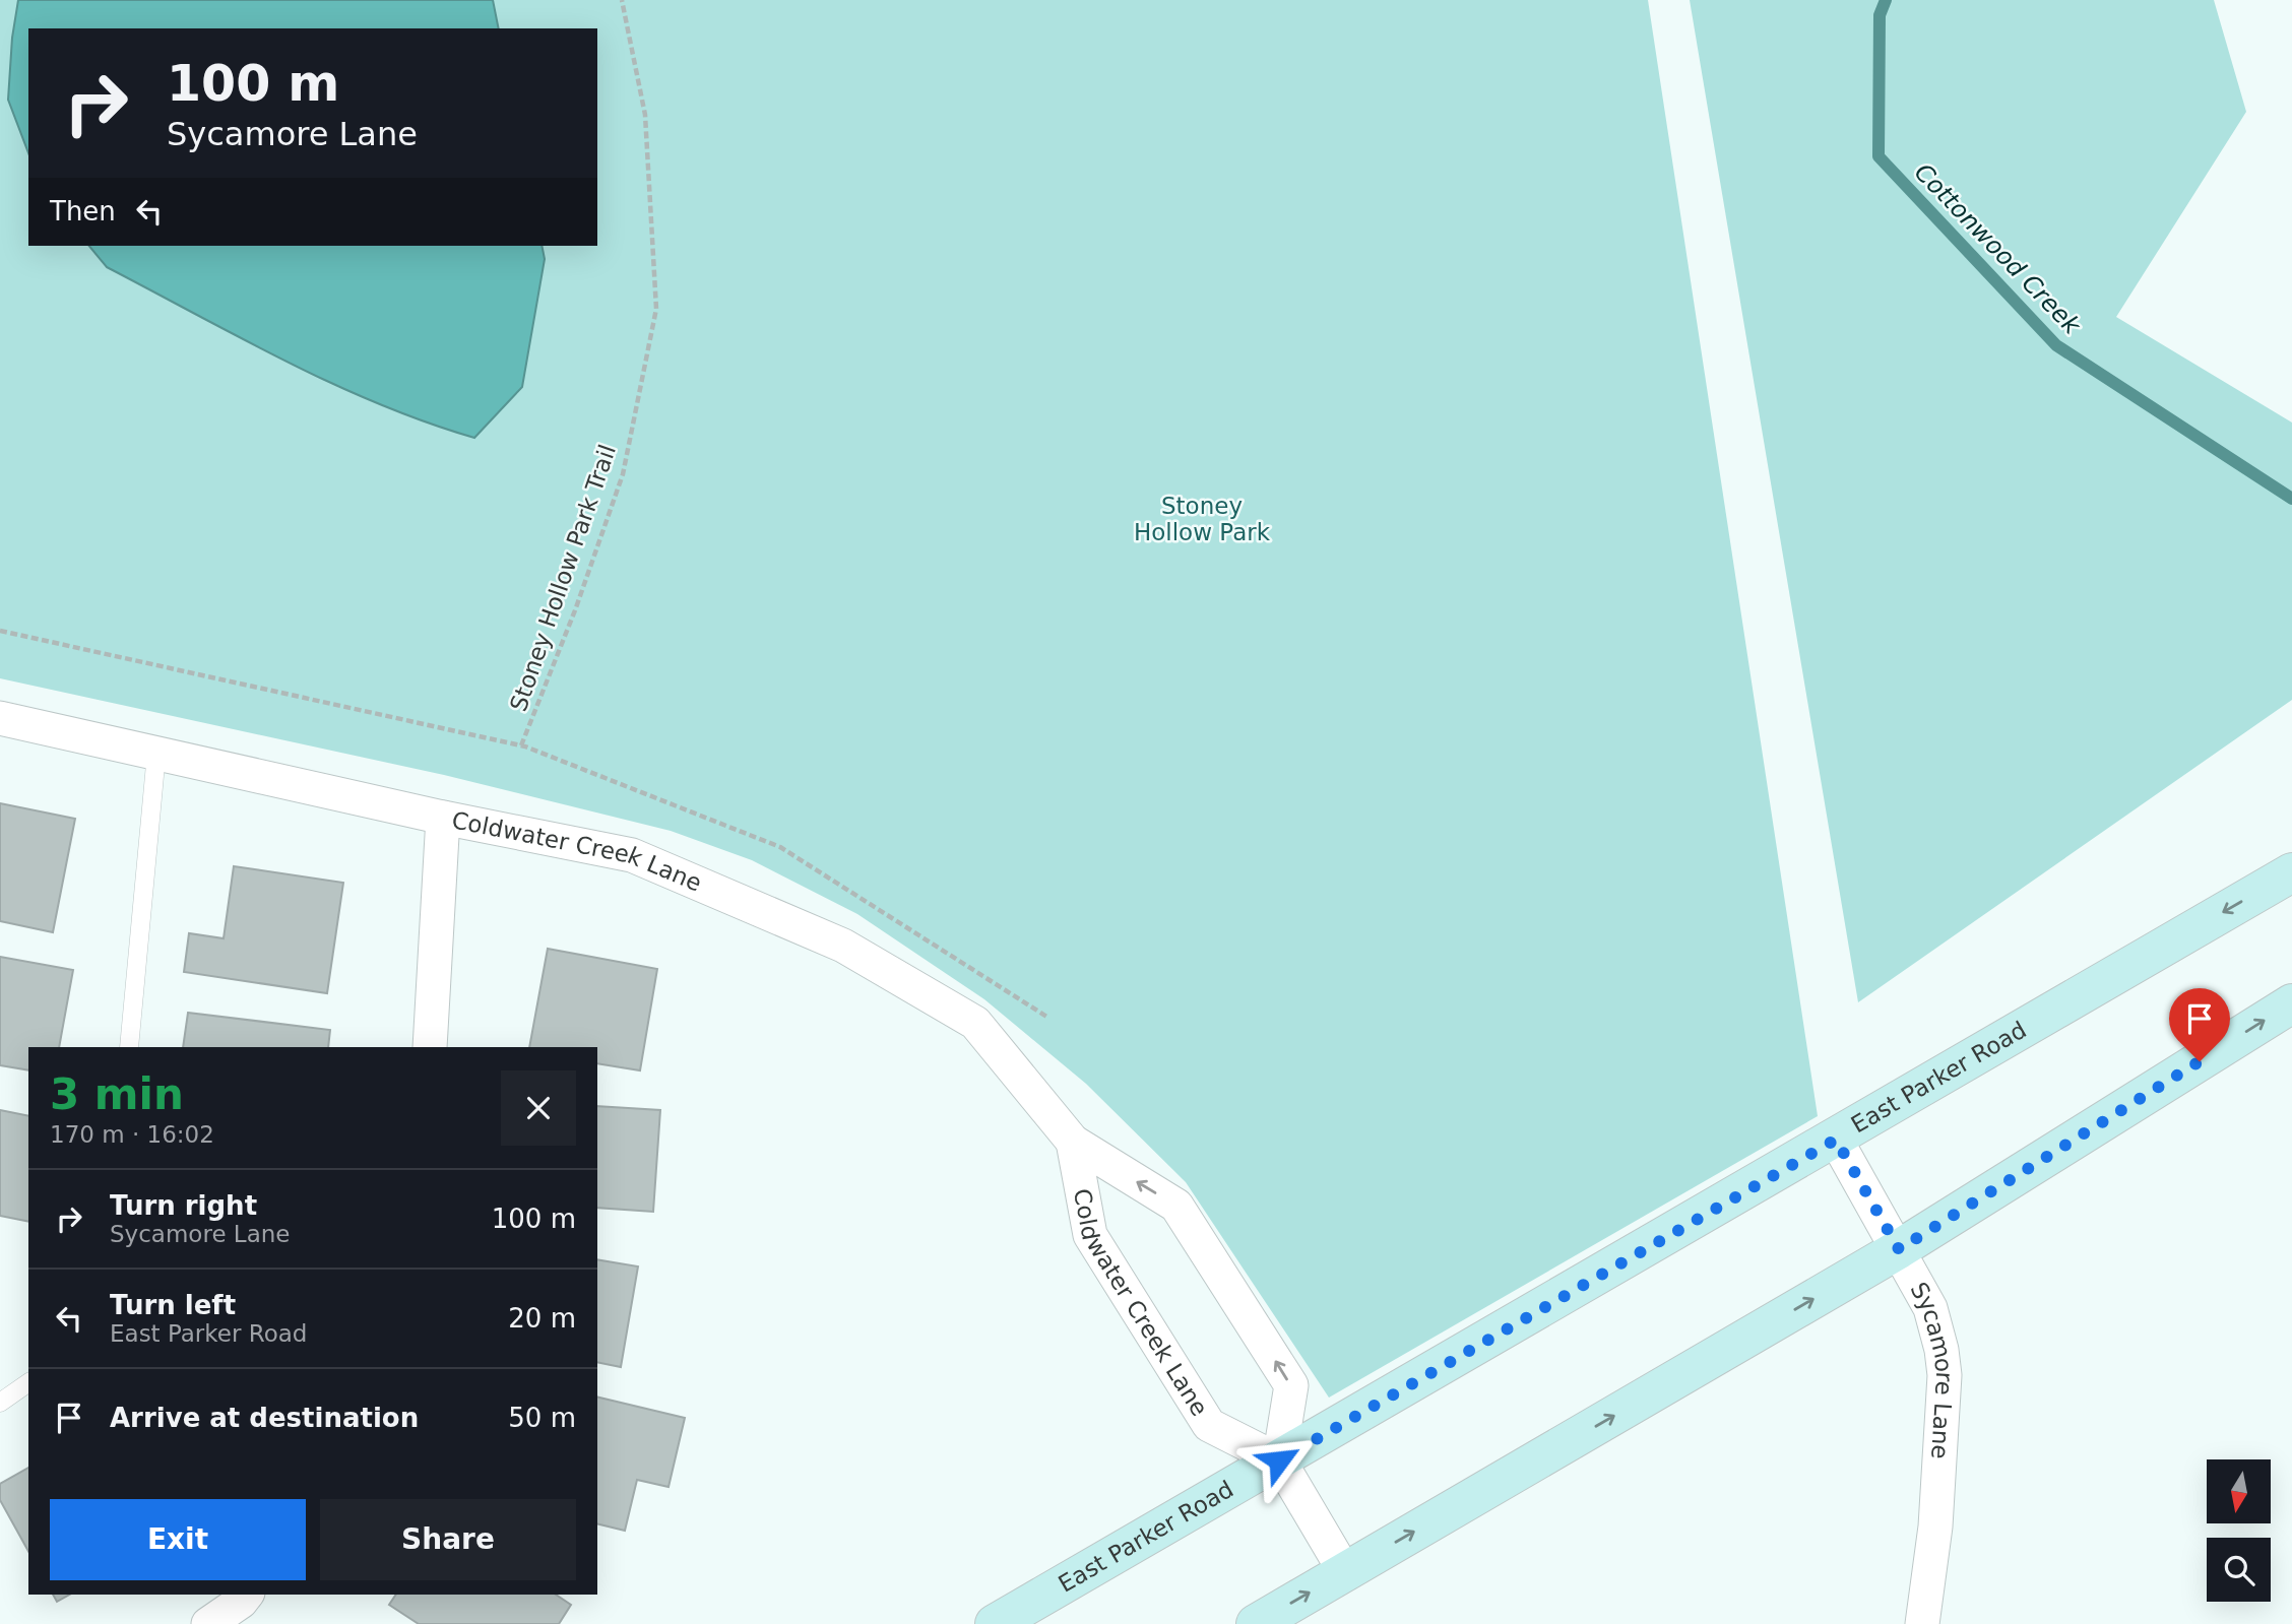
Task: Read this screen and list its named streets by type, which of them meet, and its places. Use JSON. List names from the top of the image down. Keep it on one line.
{"streets":{"main road":["East Parker Road"],"street":["Coldwater Creek Lane","Sycamore Lane"],"path":["Stoney Hollow Park Trail"]},"crossings":[["Coldwater Creek Lane","East Parker Road"],["East Parker Road","Sycamore Lane"]],"water":["Cottonwood Creek"],"parks":["Stoney Hollow Park"],"north":"bottom","page":{"turn":["100 m","Sycamore Lane"],"then":"Then","heading":["3 min","170 m · 16:02"],"list":[{"name":"Turn right","note":"Sycamore Lane","value":"100 m"},{"name":"Turn left","note":"East Parker Road","value":"20 m"},{"name":"Arrive at destination","value":"50 m"}],"buttons":["Exit","Share"]}}
